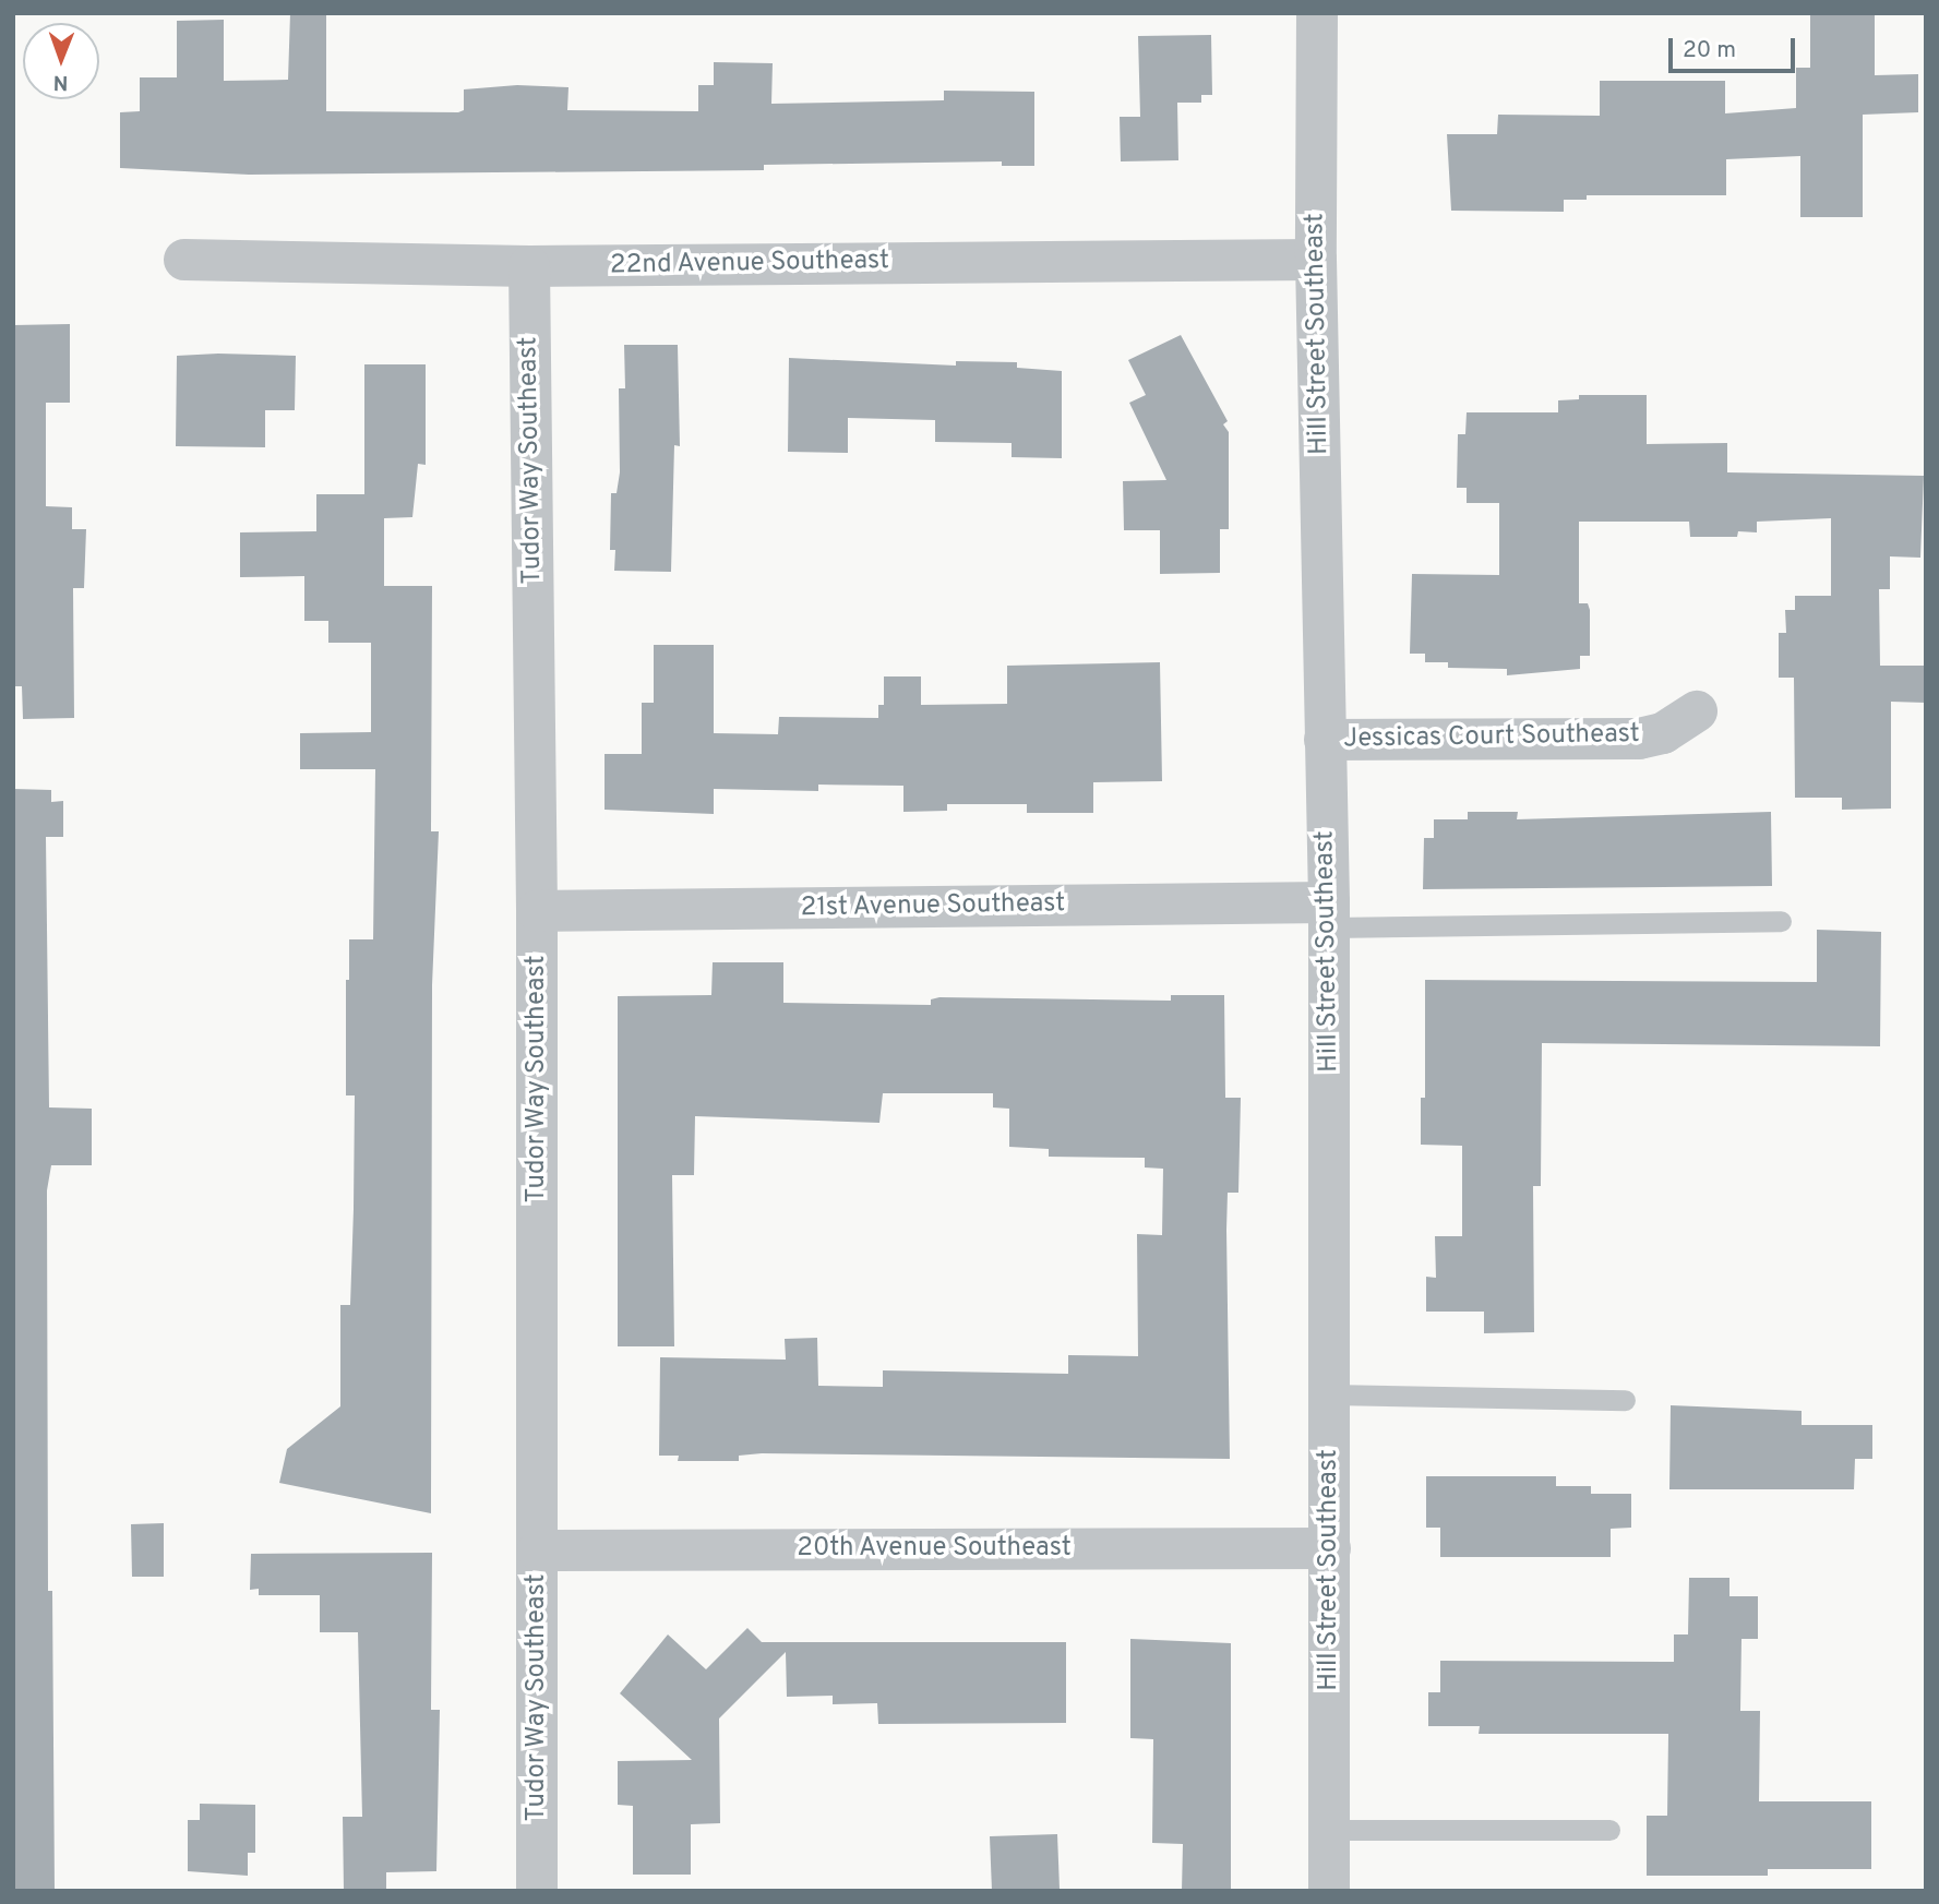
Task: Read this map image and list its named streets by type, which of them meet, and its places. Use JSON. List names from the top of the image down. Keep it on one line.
{"streets":{"street":["22nd Avenue Southeast","Hill Street Southeast","Tudor Way Southeast","Jessicas Court Southeast","21st Avenue Southeast","20th Avenue Southeast"]},"crossings":[["22nd Avenue Southeast","Hill Street Southeast"],["22nd Avenue Southeast","Tudor Way Southeast"],["Hill Street Southeast","Jessicas Court Southeast"],["Hill Street Southeast","21st Avenue Southeast"],["Hill Street Southeast","20th Avenue Southeast"],["Tudor Way Southeast","21st Avenue Southeast"],["Tudor Way Southeast","20th Avenue Southeast"]],"scale_bar":"20 m","north":"bottom"}
